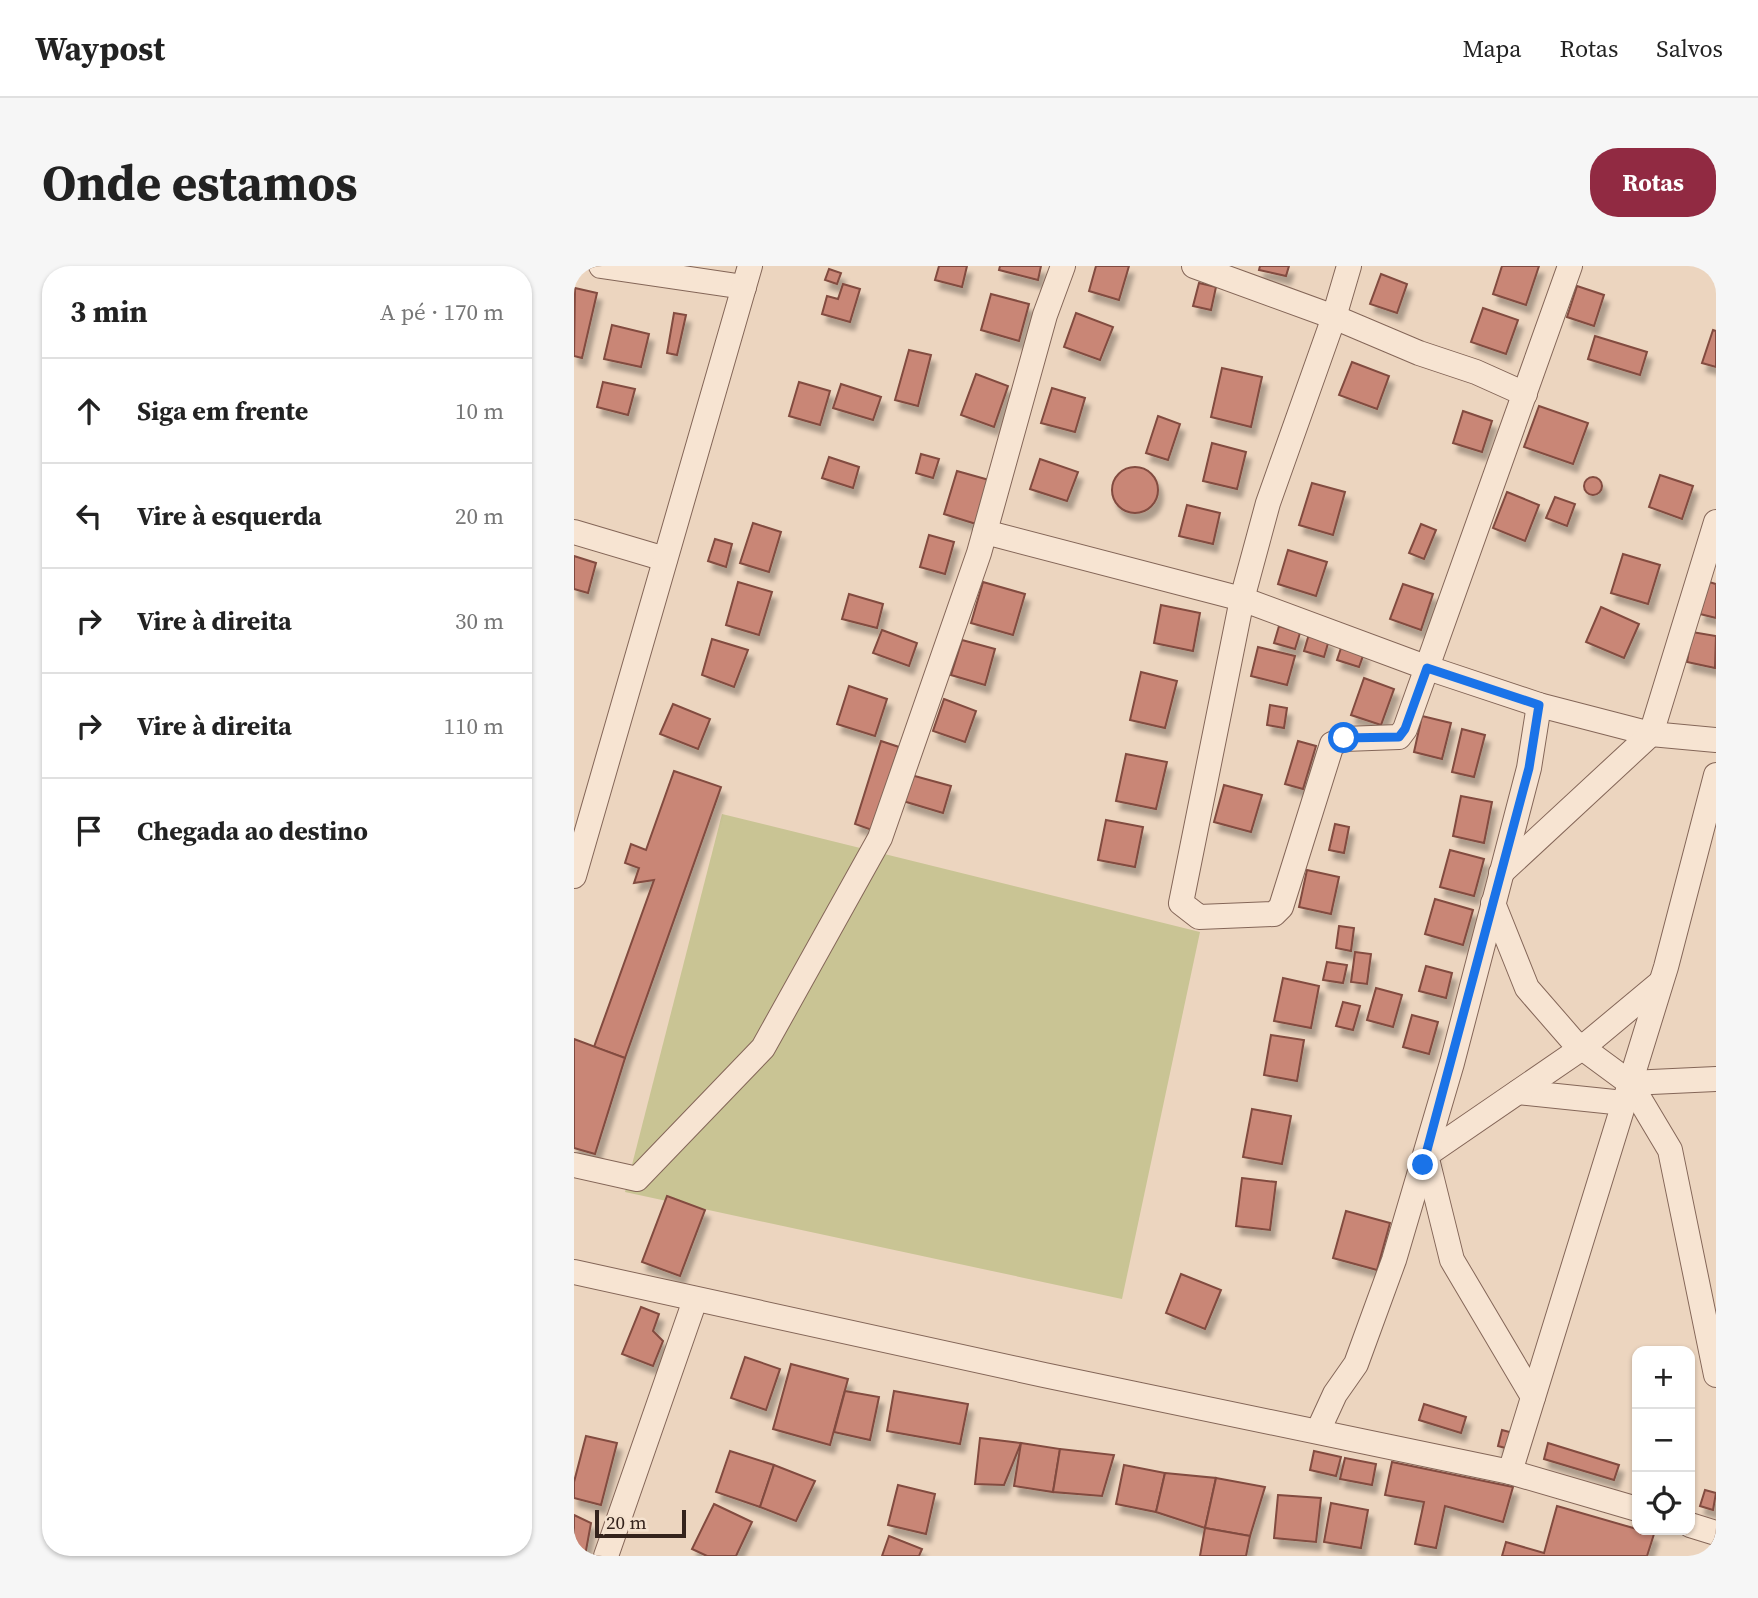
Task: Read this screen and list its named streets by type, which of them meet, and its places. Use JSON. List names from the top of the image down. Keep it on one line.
{"scale_bar":"20 m","page":{"header":"Waypost","nav":["Mapa","Rotas","Salvos"],"buttons":"Rotas","title":"Onde estamos","heading":["3 min","A pé · 170 m"],"list":[["Siga em frente","10 m"],["Vire à esquerda","20 m"],["Vire à direita","30 m"],["Vire à direita","110 m"],"Chegada ao destino"],"map_buttons":["+","−"],"scale":"20 m"}}
